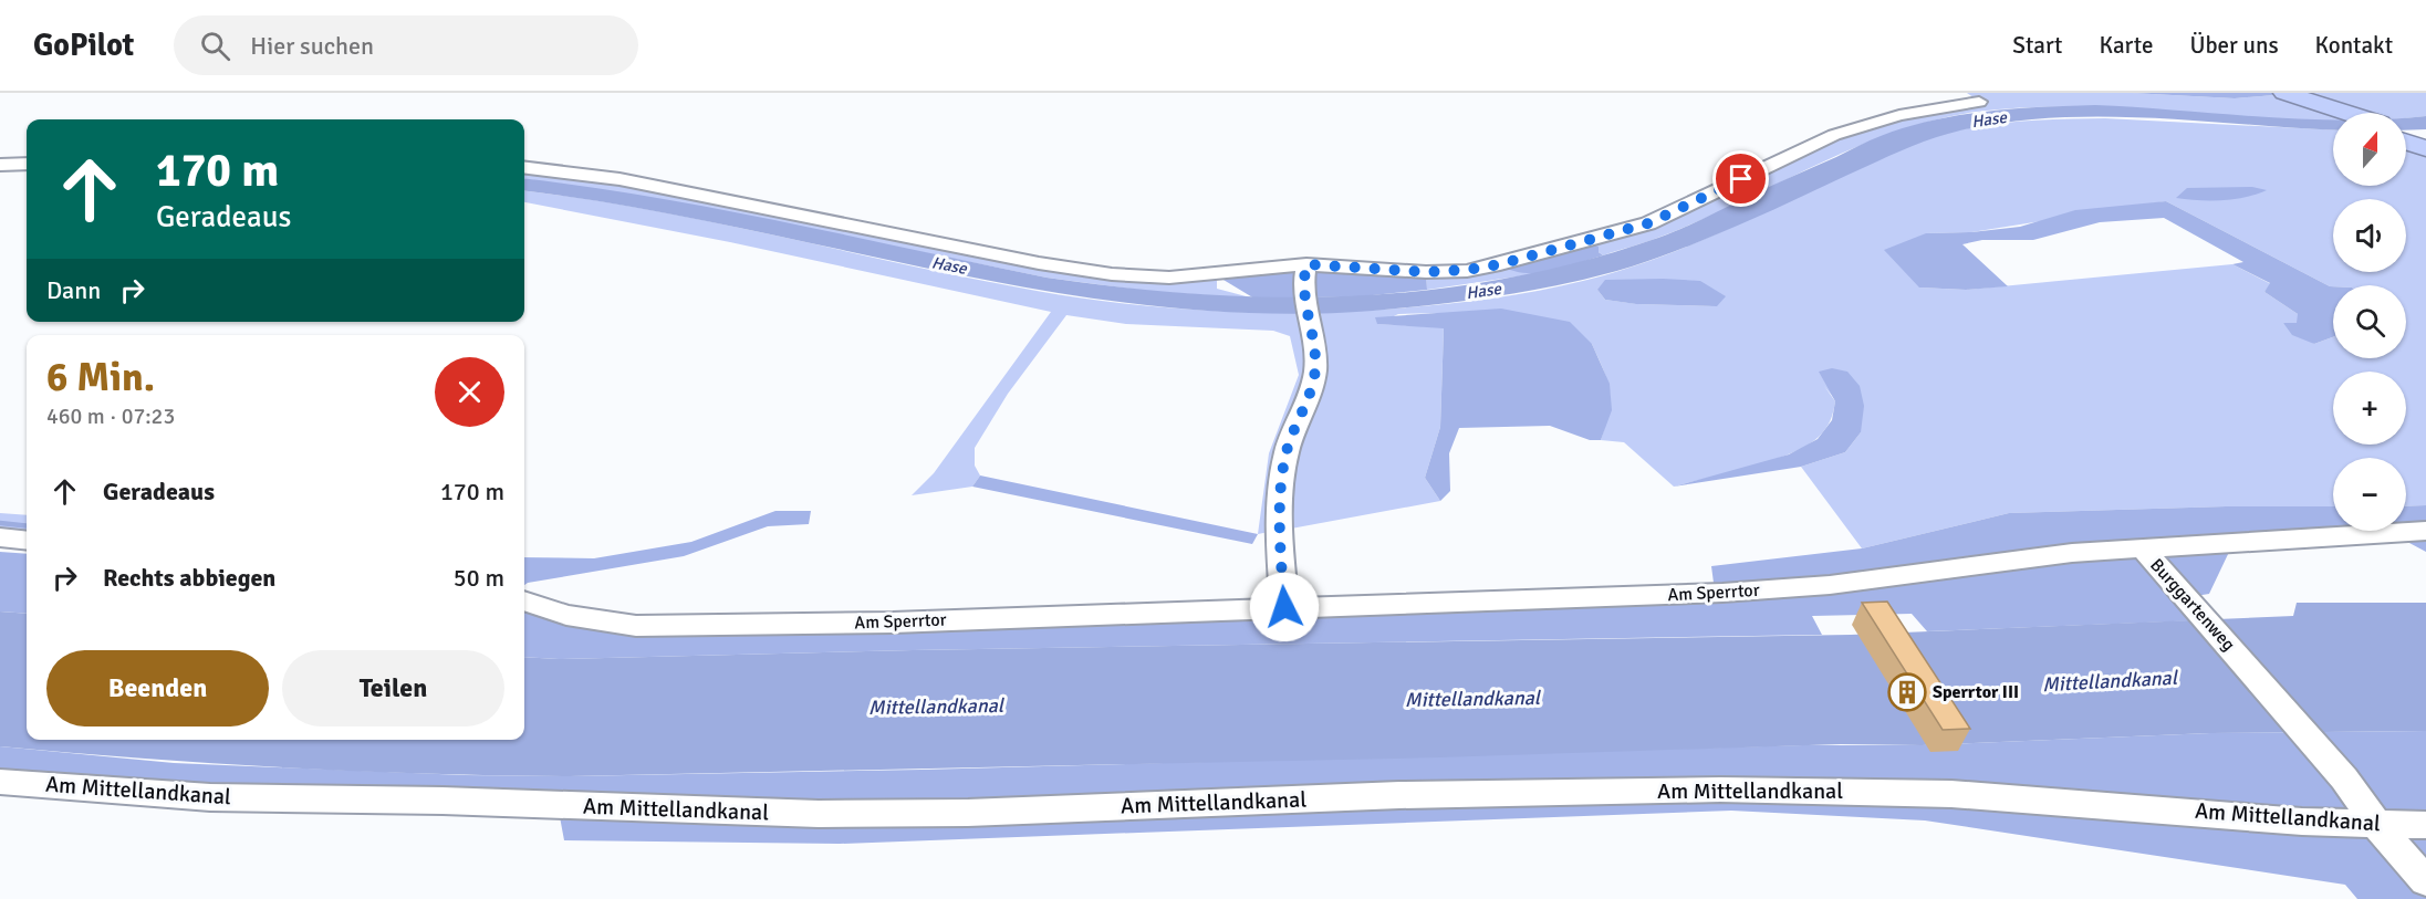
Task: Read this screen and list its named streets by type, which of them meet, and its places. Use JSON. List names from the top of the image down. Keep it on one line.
{"streets":{"street":["Am Sperrtor","Burggartenweg","Am Mittellandkanal"]},"crossings":[["Am Sperrtor","Burggartenweg"],["Burggartenweg","Am Mittellandkanal"]],"water":["Hase","Mittellandkanal"],"places":{"building":["Sperrtor III"]},"north":"top","page":{"header":"GoPilot","search":"Hier suchen","nav":["Start","Karte","Über uns","Kontakt"],"map_buttons":["+","−"],"turn":["170 m","Geradeaus"],"then":"Dann","heading":["6 Min.","460 m · 07:23"],"list":[{"name":"Geradeaus","value":"170 m"},{"name":"Rechts abbiegen","value":"50 m"}],"buttons":["Beenden","Teilen"]}}
